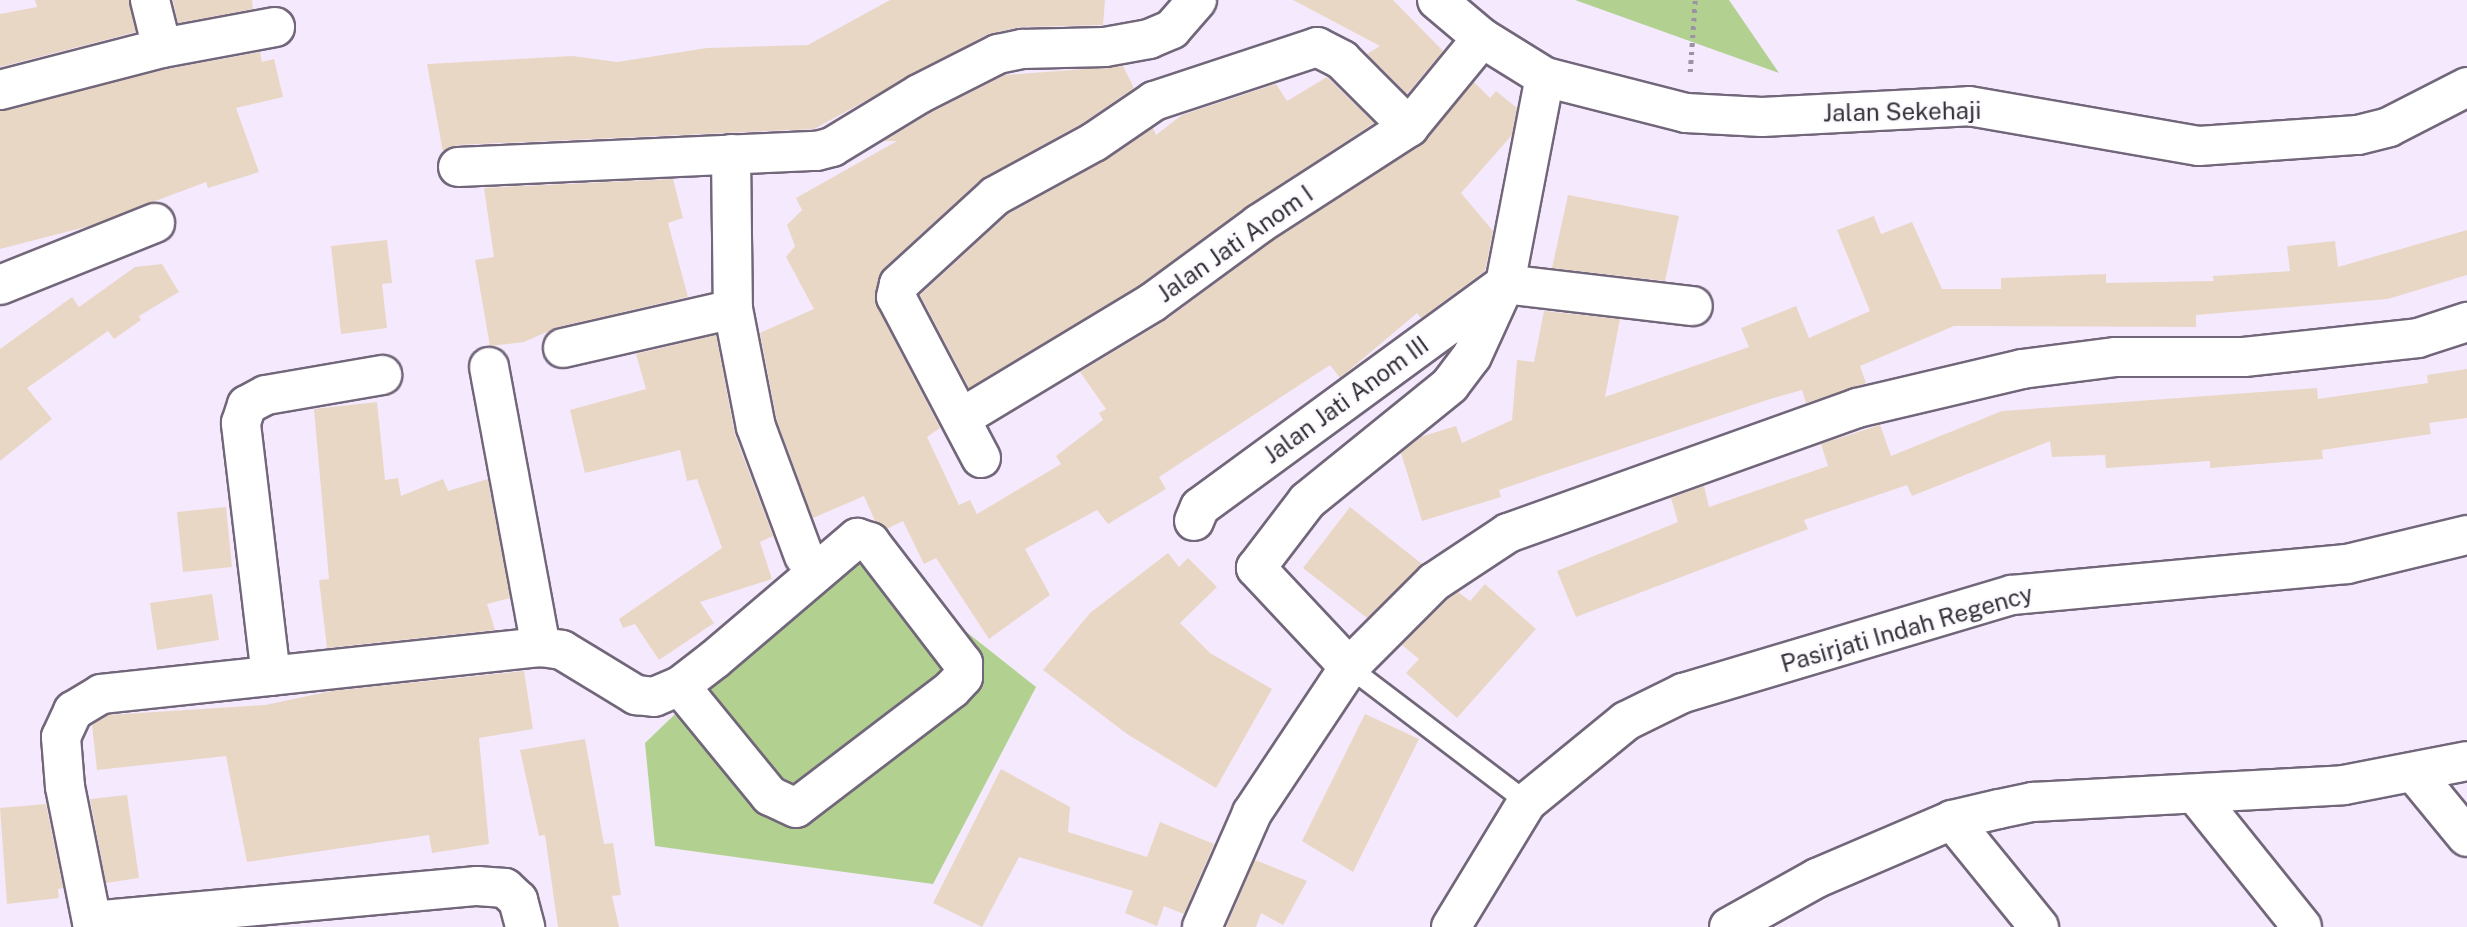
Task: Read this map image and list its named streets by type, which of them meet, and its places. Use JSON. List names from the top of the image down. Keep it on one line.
{"streets":{"street":["Jalan Sekehaji","Jalan Jati Anom I","Jalan Jati Anom III","Pasirjati Indah Regency"]},"crossings":[["Jalan Sekehaji","Jalan Jati Anom I"]]}
